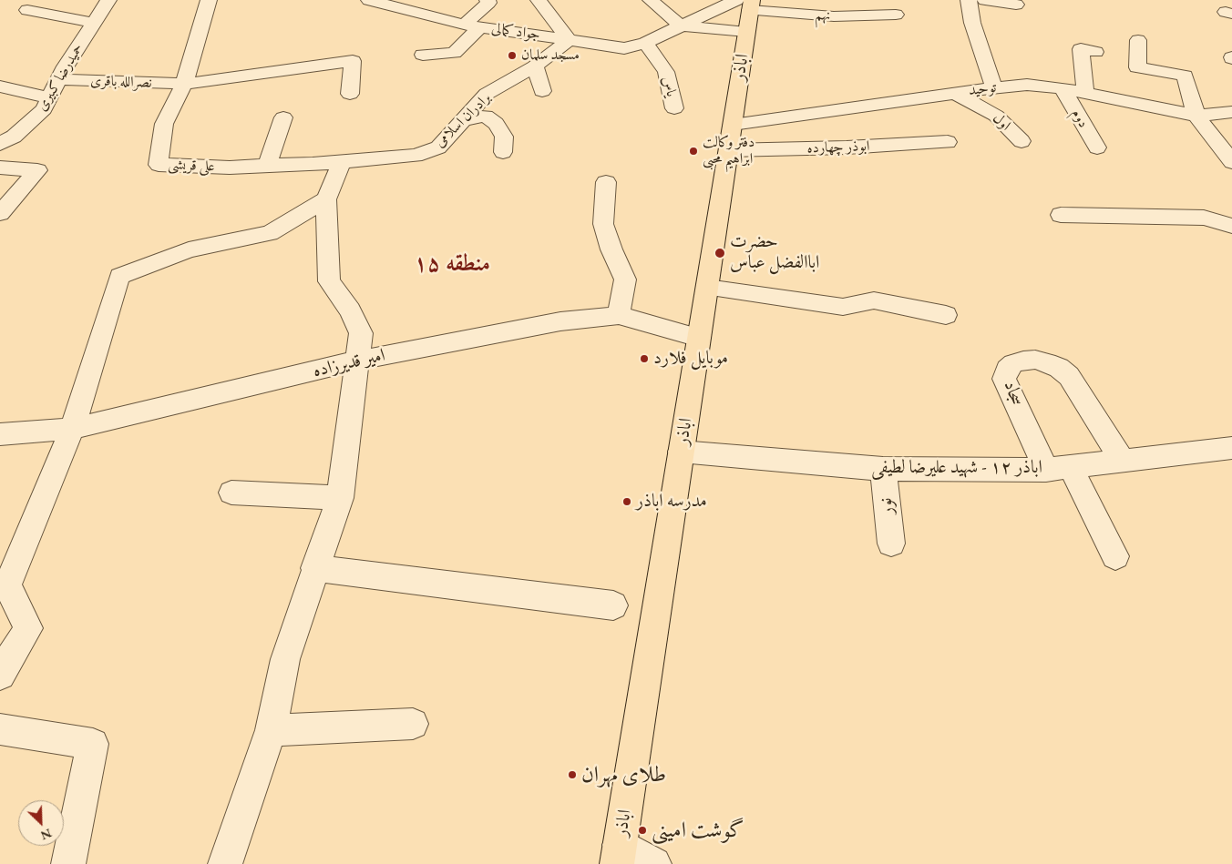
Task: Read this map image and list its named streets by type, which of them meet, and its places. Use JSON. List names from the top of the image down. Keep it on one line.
{"streets":{"main road":["اباذر"],"street":["نهم","جواد کمالی","حمیدرضا کبیری","نصرالله باقری","یاس","توحید","دوم","برادران اسلامی","اول","ابوذر چهارده","علی قریشی","امیر قدیرزاده","سجاد","اباذر ۱۲ - شهید علیرضا لطیفی","نور"]},"crossings":[["نهم","جواد کمالی"],["نهم","اباذر"],["جواد کمالی","اباذر"],["جواد کمالی","یاس"],["جواد کمالی","برادران اسلامی"],["اباذر","توحید"],["اباذر","ابوذر چهارده"],["اباذر","امیر قدیرزاده"],["اباذر","اباذر ۱۲ - شهید علیرضا لطیفی"],["حمیدرضا کبیری","نصرالله باقری"],["نصرالله باقری","علی قریشی"],["توحید","دوم"],["توحید","اول"],["برادران اسلامی","علی قریشی"],["سجاد","اباذر ۱۲ - شهید علیرضا لطیفی"],["اباذر ۱۲ - شهید علیرضا لطیفی","نور"]],"districts":["منطقه ۱۵"],"places":["مسجد سلمان","دفتر وکالت ابراهیم محبی","حضرت اباالفضل عباس","موبایل فلارد","مدرسه اباذر","طلای مهران","گوشت امینی"],"north":"bottom right"}
